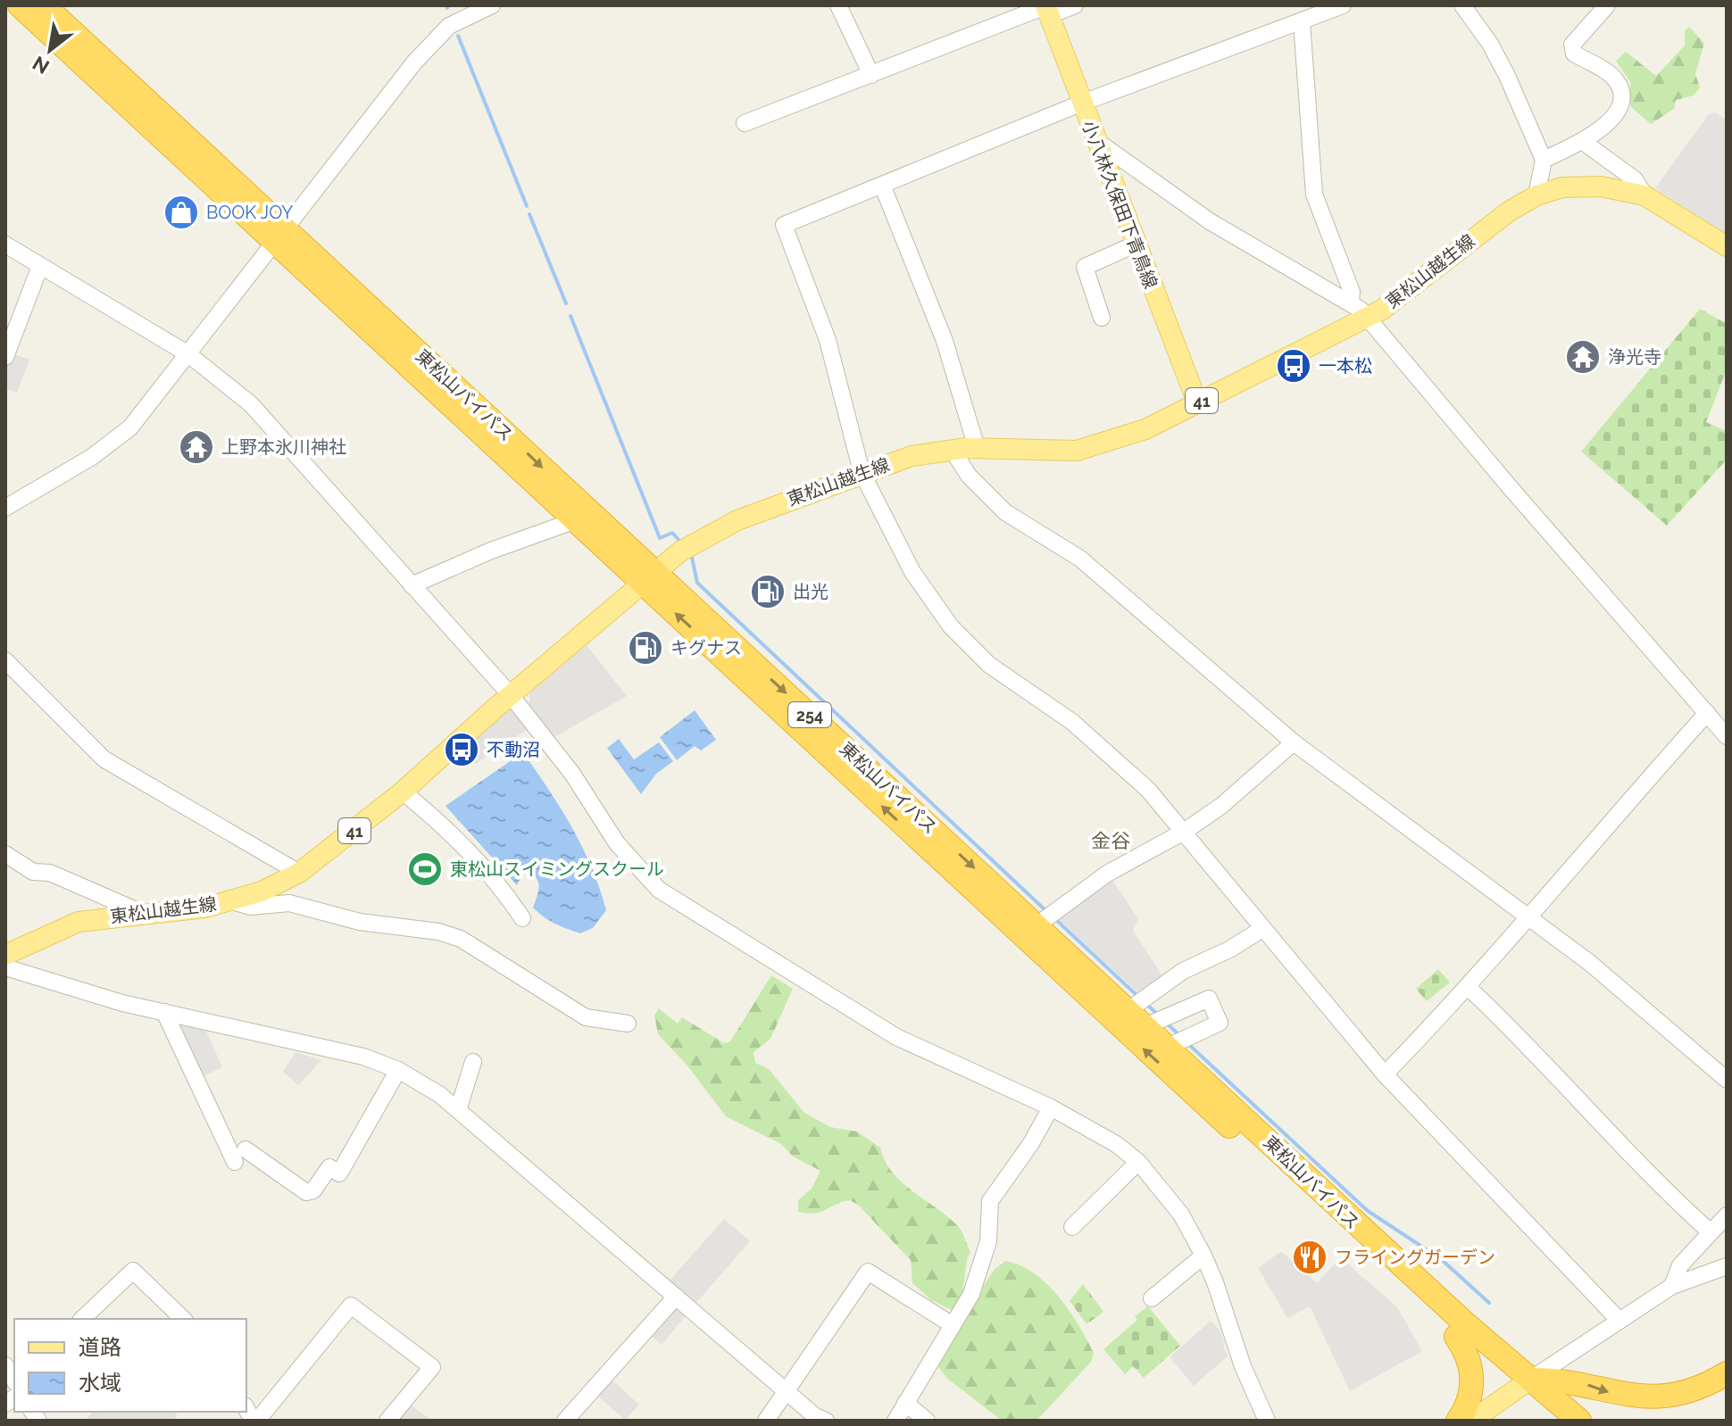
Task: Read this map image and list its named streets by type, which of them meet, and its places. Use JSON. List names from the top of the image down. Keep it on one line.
{"streets":{"highway":["東松山バイパス","254"],"main road":["小八林久保田下青鳥線","東松山越生線","41"]},"crossings":[["小八林久保田下青鳥線","東松山越生線"],["東松山越生線","東松山バイパス"]],"districts":["金谷"],"places":{"shop":["BOOK JOY"],"temple":["浄光寺","上野本氷川神社"],"bus stop":["一本松","不動沼"],"fuel station":["出光","キグナス"],"sports":["東松山スイミングスクール"],"restaurant":["フライングガーデン"]},"legend":["道路","水域"],"north":"bottom left"}
